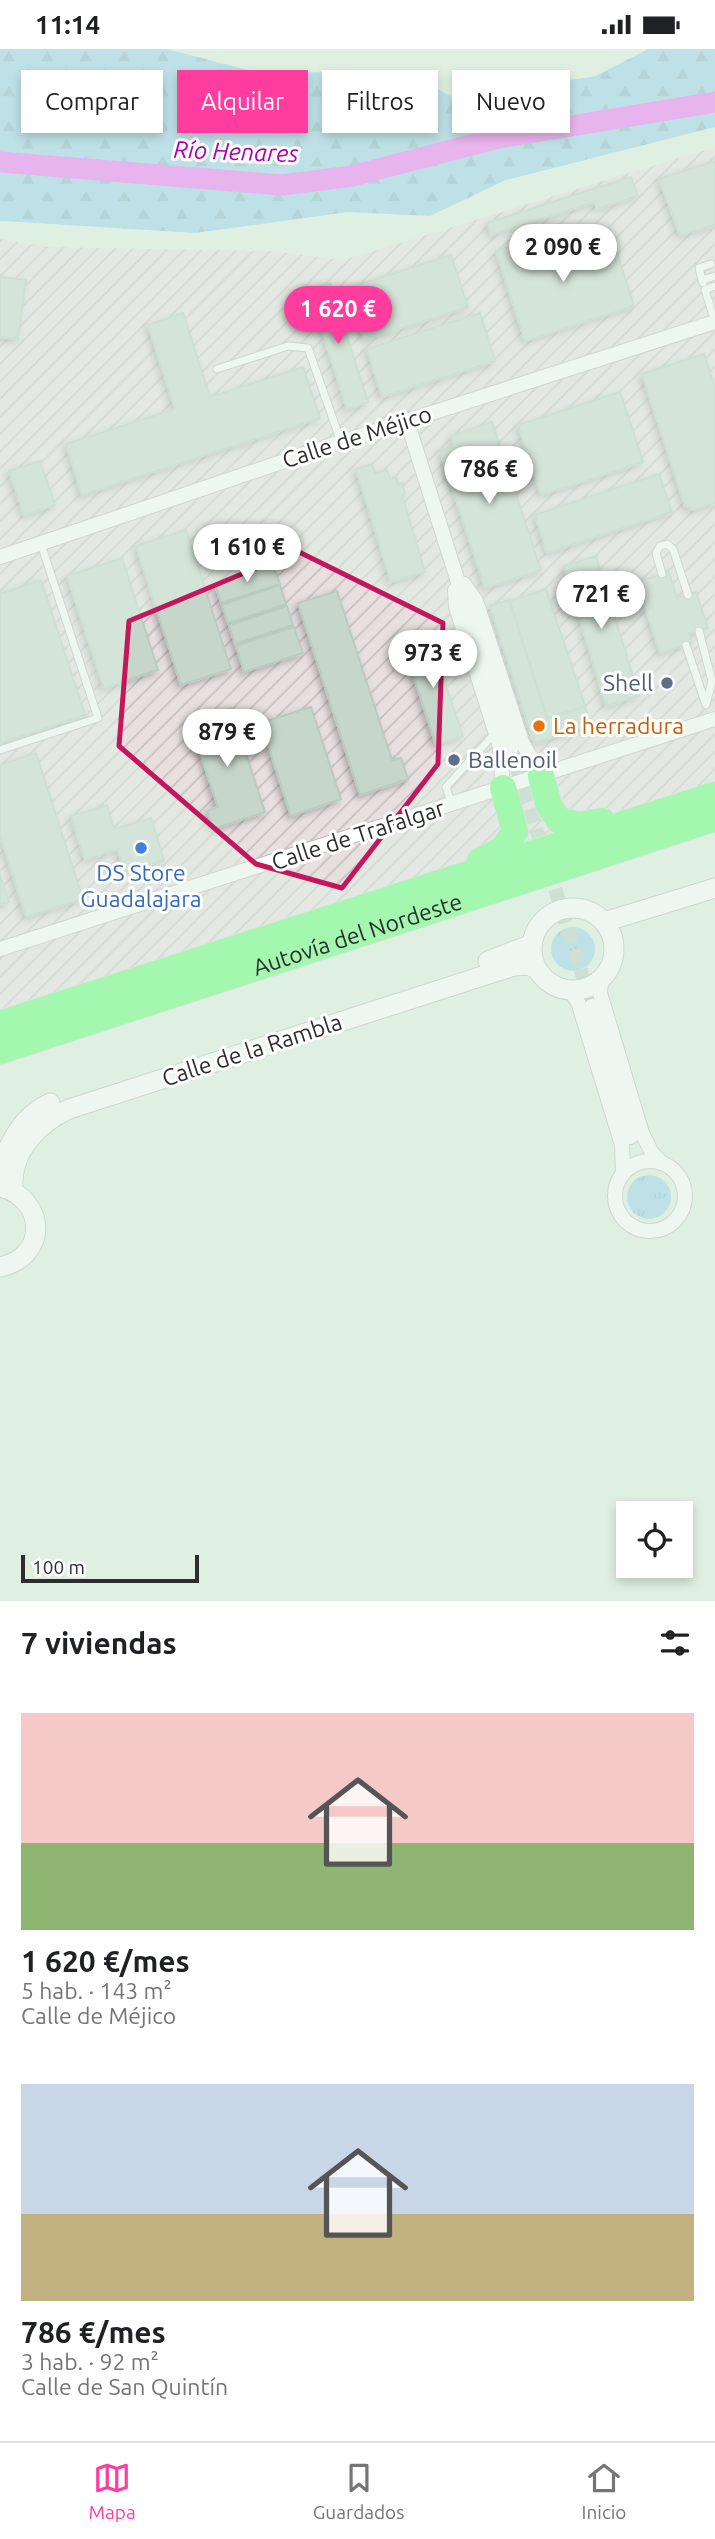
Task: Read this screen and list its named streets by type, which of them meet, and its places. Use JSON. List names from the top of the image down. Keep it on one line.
{"streets":{"highway":["Autovía del Nordeste"],"street":["Calle de Méjico","Calle de Trafalgar","Calle de la Rambla"]},"water":["Río Henares"],"places":["Shell","La herradura","Ballenoil","DS Store Guadalajara"],"scale_bar":"100 m","page":{"status":"11:14","chip":["Comprar","Alquilar","Filtros","Nuevo"],"price":["2 090 €","1 620 €","786 €","1 610 €","721 €","973 €","879 €"],"scale":"100 m","heading":"7 viviendas","list":[{"name":"1 620 €/mes","note":"5 hab. · 143 m² · Calle de Méjico"},{"name":"786 €/mes","note":"3 hab. · 92 m² · Calle de San Quintín"}],"tabs":["Mapa","Guardados","Inicio"]}}
